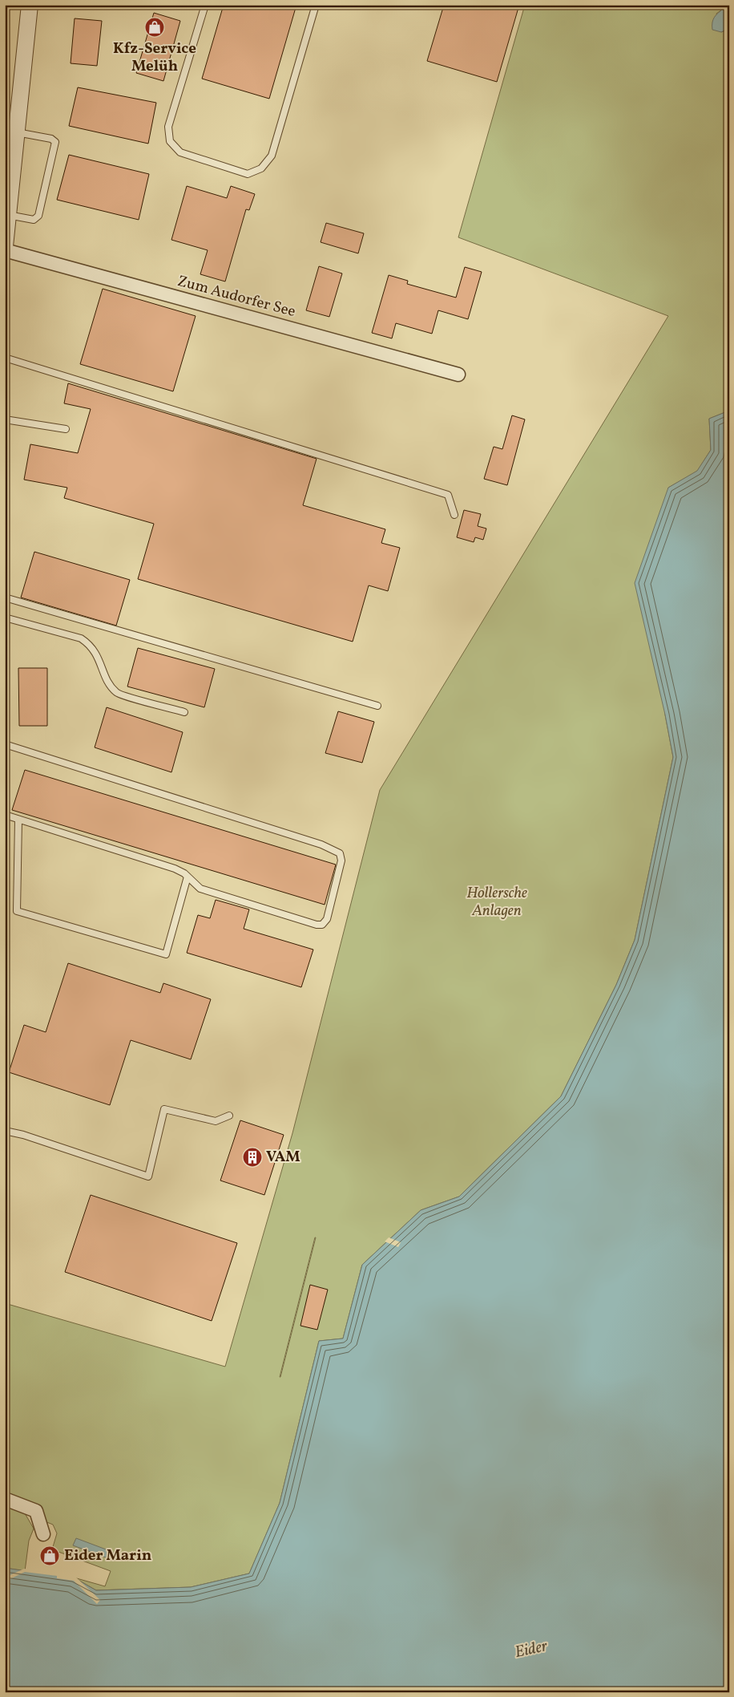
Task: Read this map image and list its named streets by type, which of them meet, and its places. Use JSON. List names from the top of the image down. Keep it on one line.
{"streets":{"street":["Zum Audorfer See"]},"water":["Eider"],"parks":["Hollersche Anlagen"],"places":{"shop":["Kfz-Service Melüh","Eider Marin"],"building":["VAM"]}}
